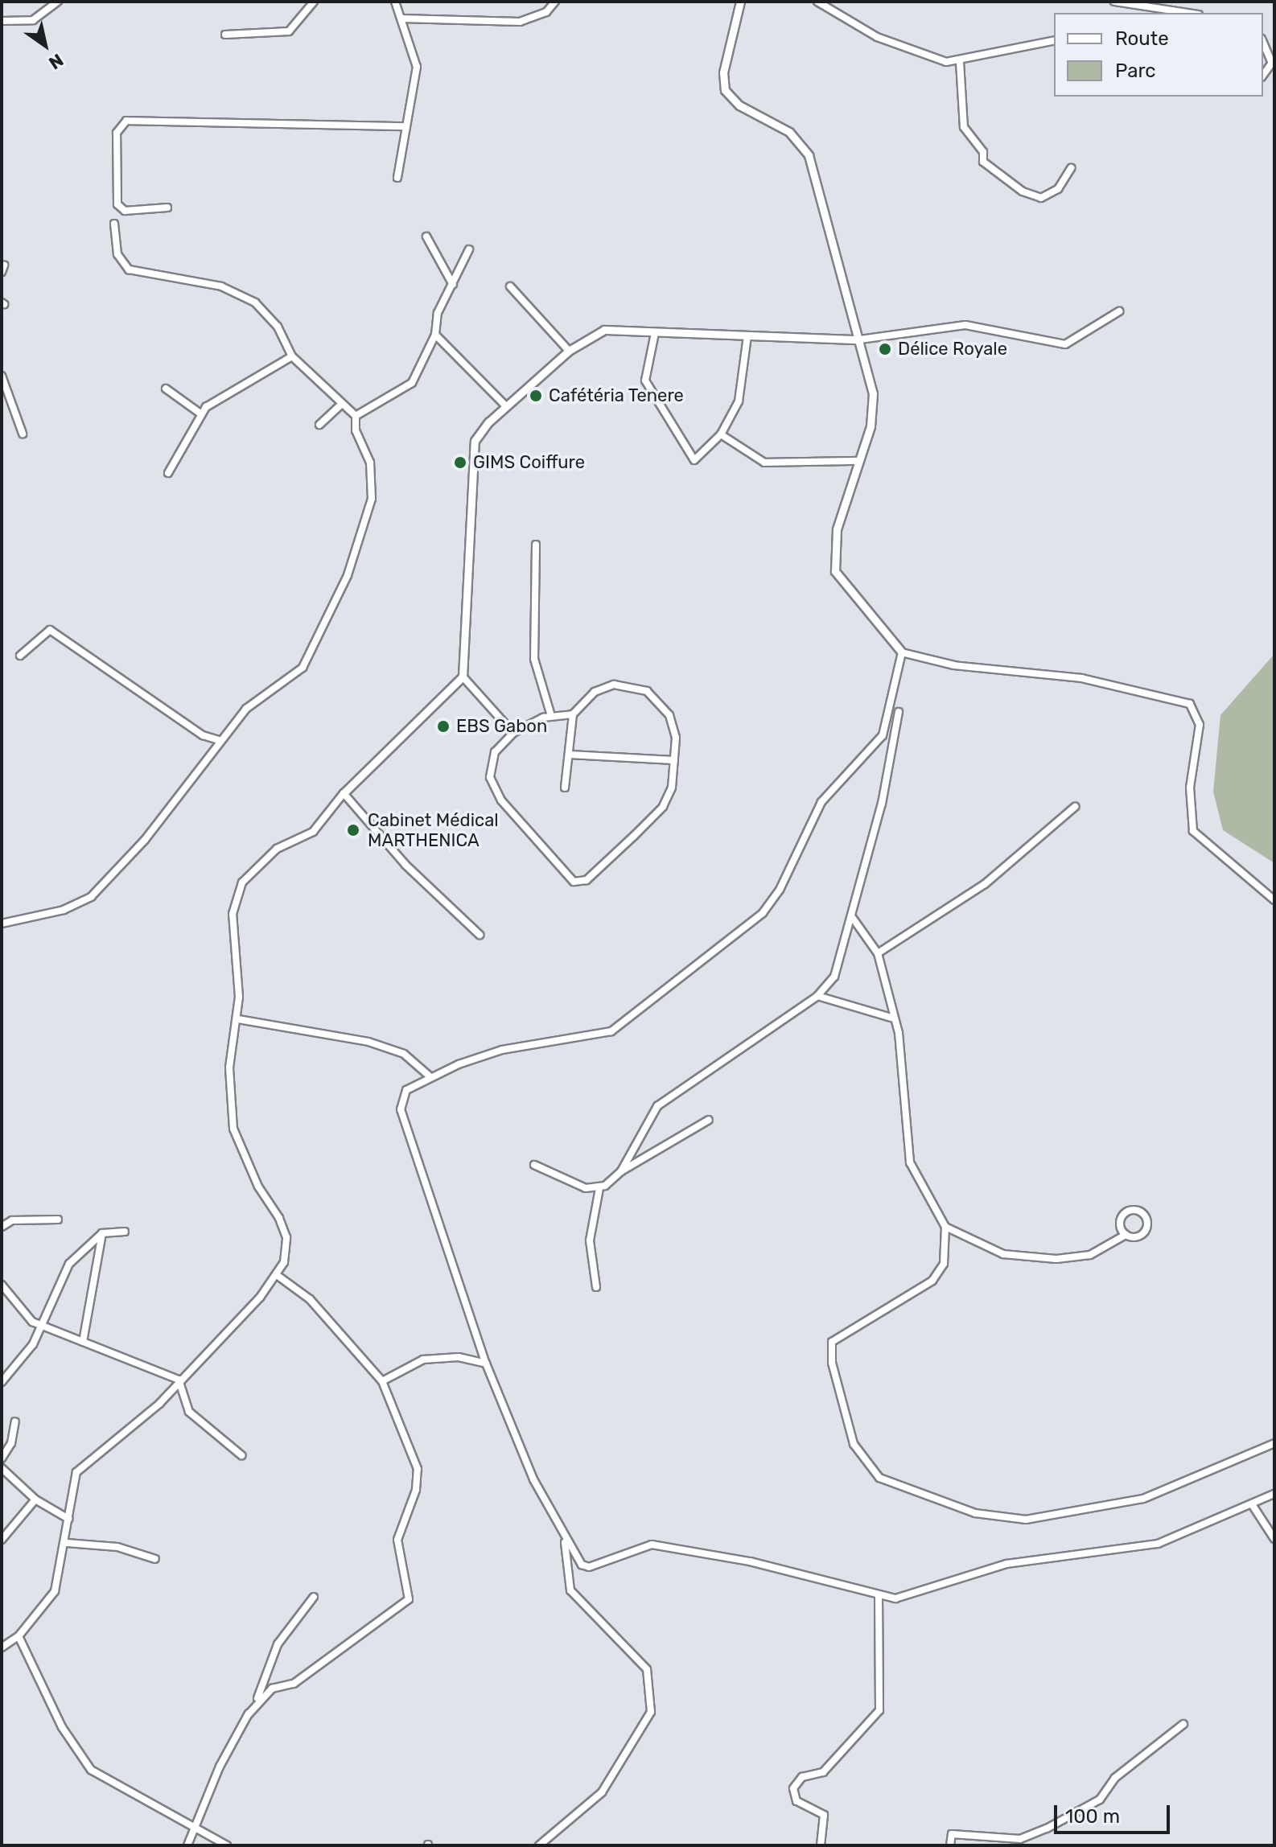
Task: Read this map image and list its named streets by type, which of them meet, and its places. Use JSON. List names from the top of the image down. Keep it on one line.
{"places":["Délice Royale","Cafétéria Tenere","GIMS Coiffure","EBS Gabon","Cabinet Médical MARTHENICA"],"legend":["Route","Parc"],"scale_bar":"100 m","north":"bottom right"}
